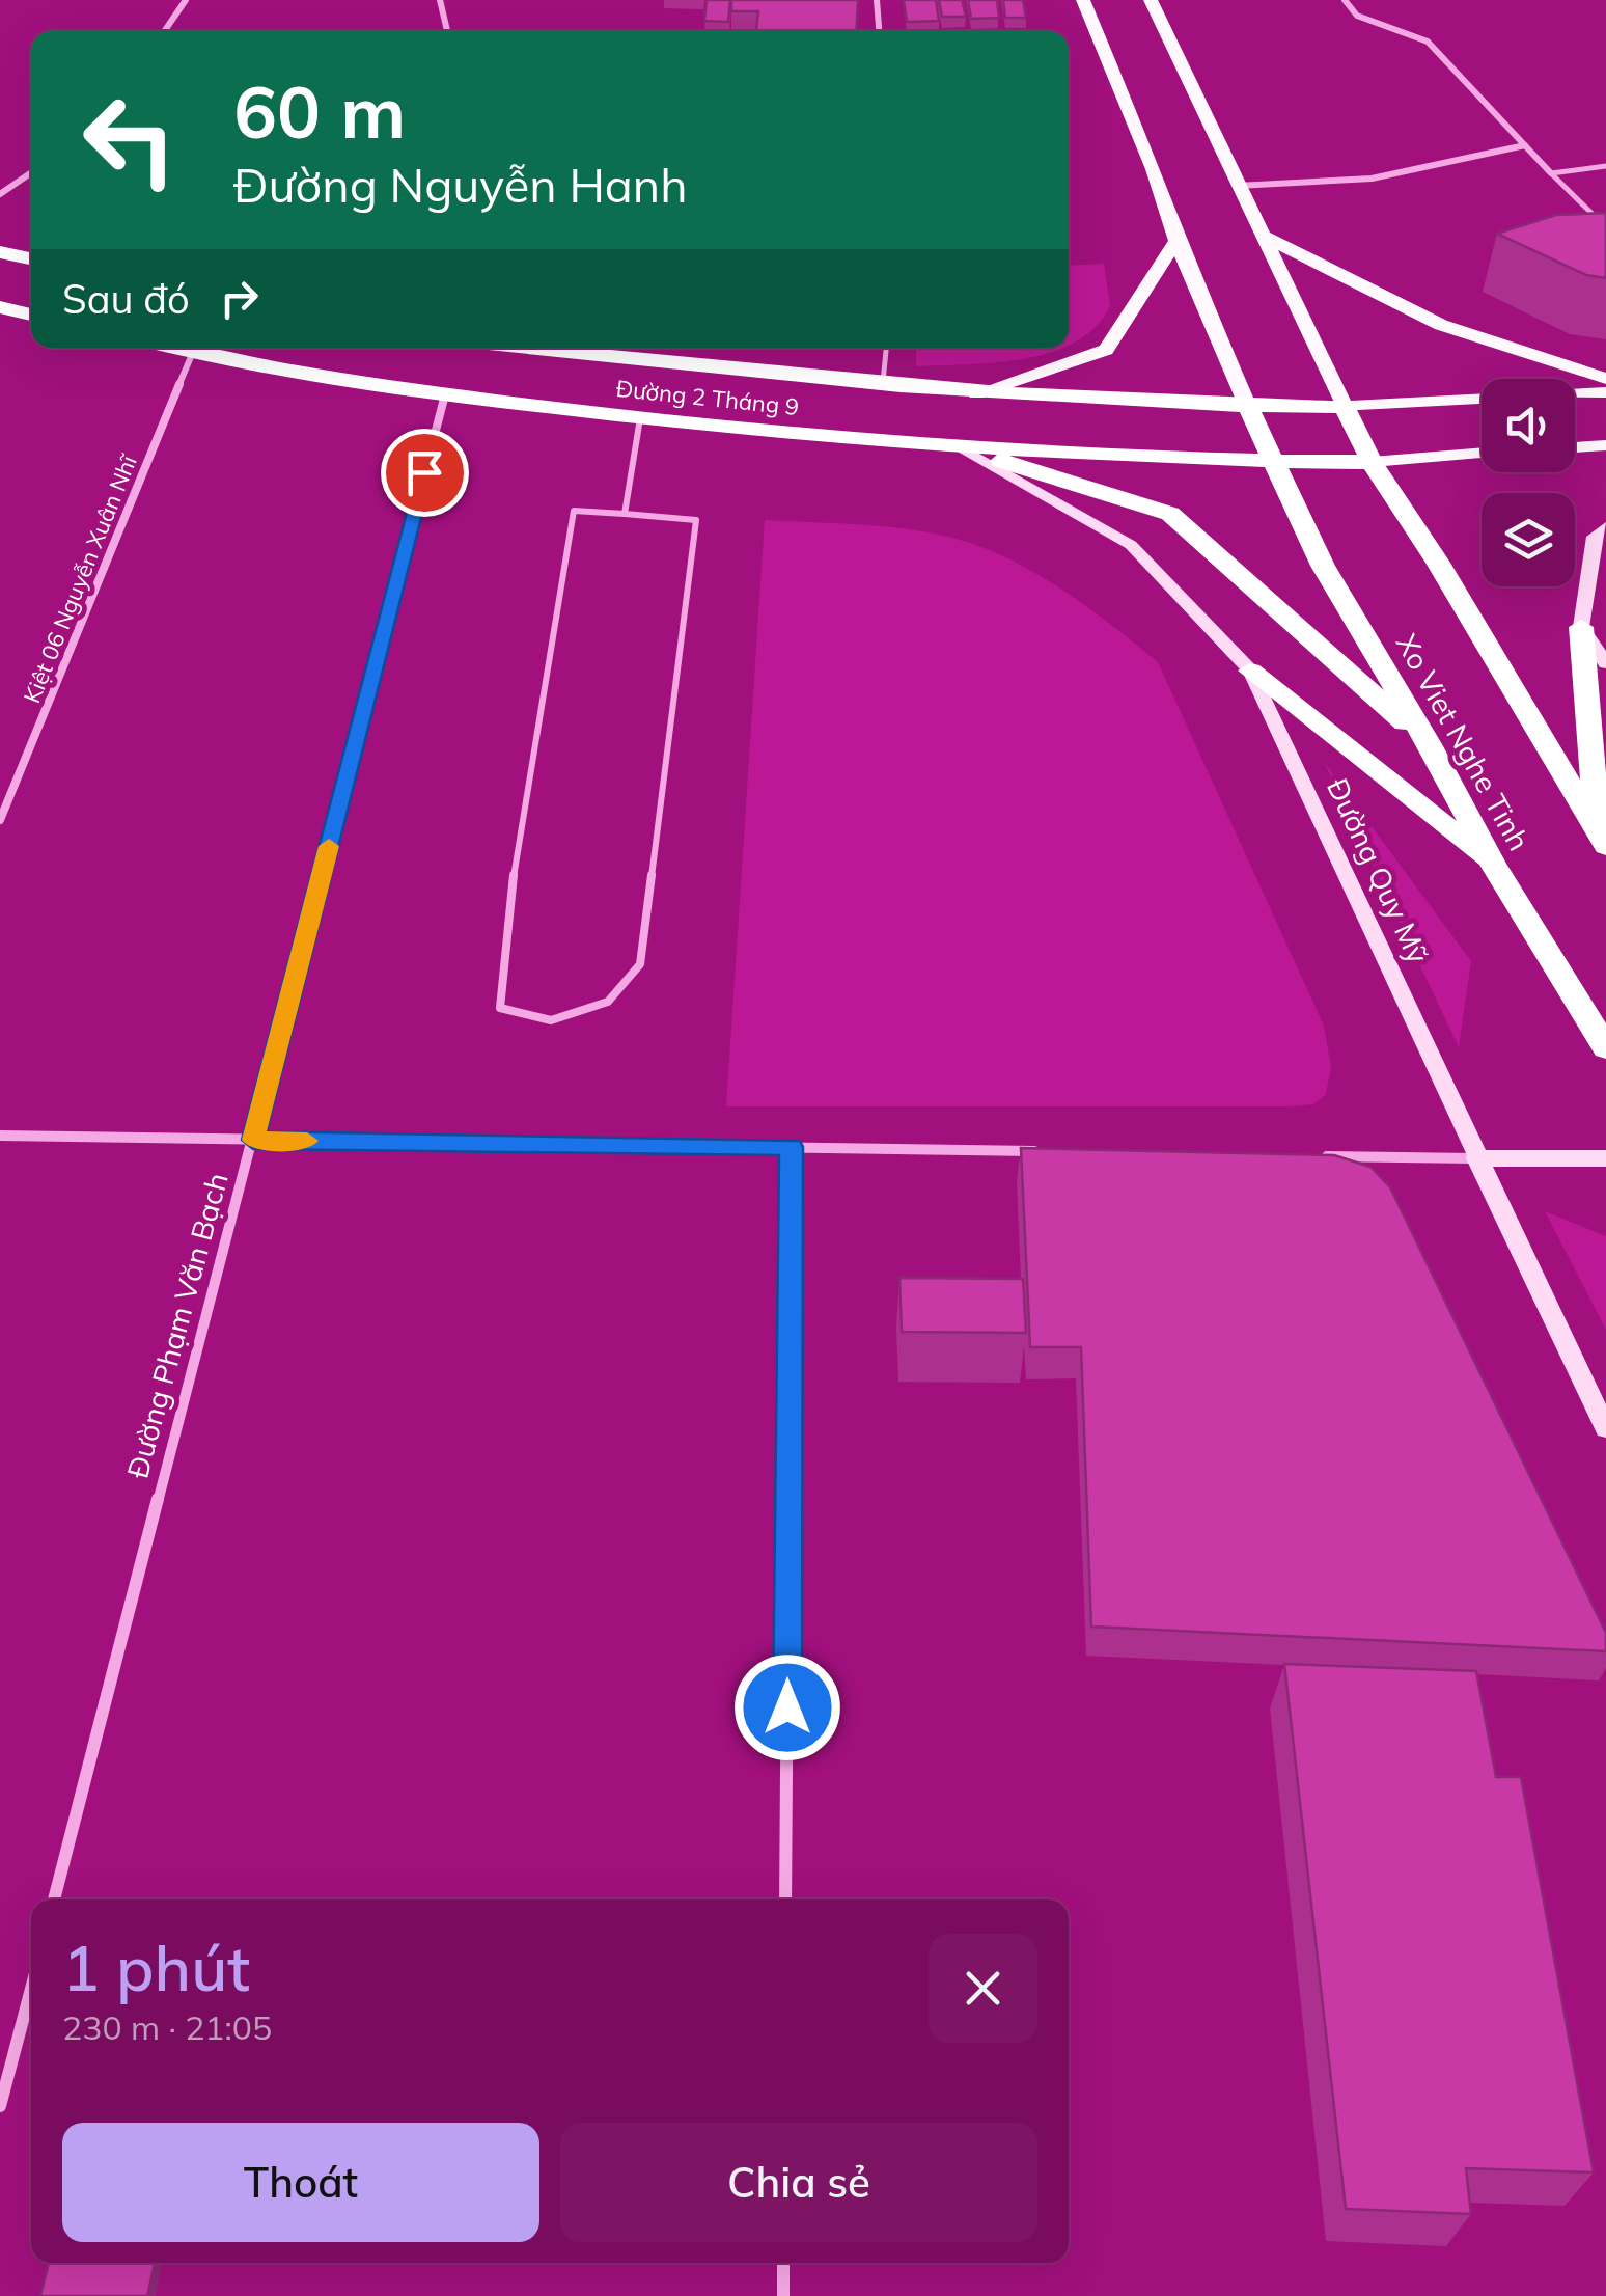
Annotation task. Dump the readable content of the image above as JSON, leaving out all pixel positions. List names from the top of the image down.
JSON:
{
  "streets": {
    "highway": ["Đường 2 Tháng 9", "Xo Viet Nghe Tinh"],
    "street": ["Kiệt 06 Nguyễn Xuân Nhĩ", "Đường Quy Mỹ", "Đường Phạm Văn Bạch"]
  },
  "crossings": [
    ["Đường 2 Tháng 9", "Kiệt 06 Nguyễn Xuân Nhĩ"],
    ["Đường 2 Tháng 9", "Xo Viet Nghe Tinh"],
    ["Đường 2 Tháng 9", "Đường Quy Mỹ"],
    ["Đường 2 Tháng 9", "Đường Phạm Văn Bạch"]
  ],
  "page": {
    "turn": ["60 m", "Đường Nguyễn Hanh"],
    "then": "Sau đó",
    "heading": ["1 phút", "230 m · 21:05"],
    "buttons": ["Thoát", "Chia sẻ"]
  }
}
